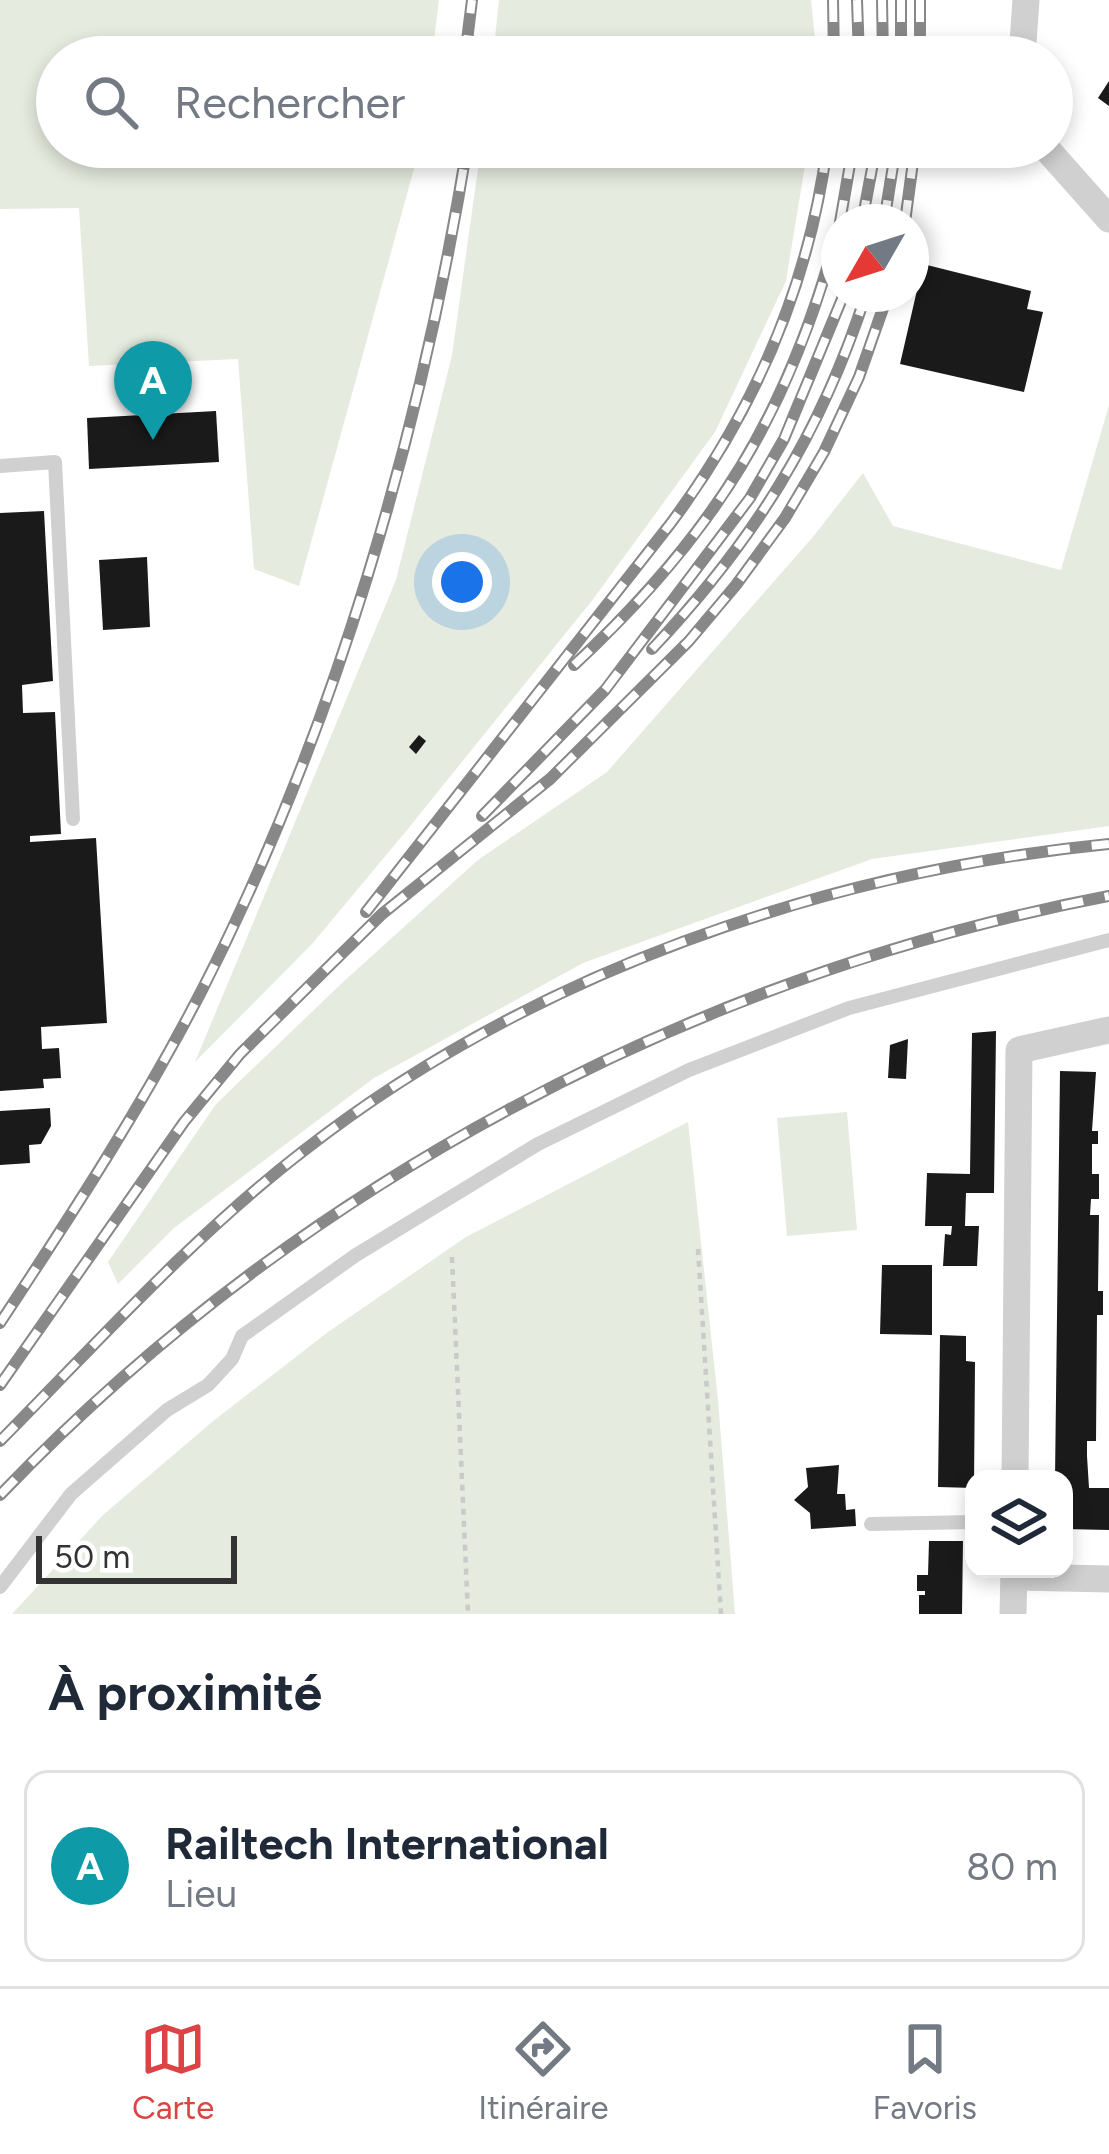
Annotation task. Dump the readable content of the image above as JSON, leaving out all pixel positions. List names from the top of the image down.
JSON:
{
  "scale_bar": "50 m",
  "north": "bottom left",
  "page": {
    "search": "Rechercher",
    "pins": "A",
    "scale": "50 m",
    "heading": "À proximité",
    "list": [
      {
        "mark": "A",
        "name": "Railtech International",
        "note": "Lieu",
        "value": "80 m"
      }
    ],
    "nav": ["Carte", "Itinéraire", "Favoris"]
  }
}
